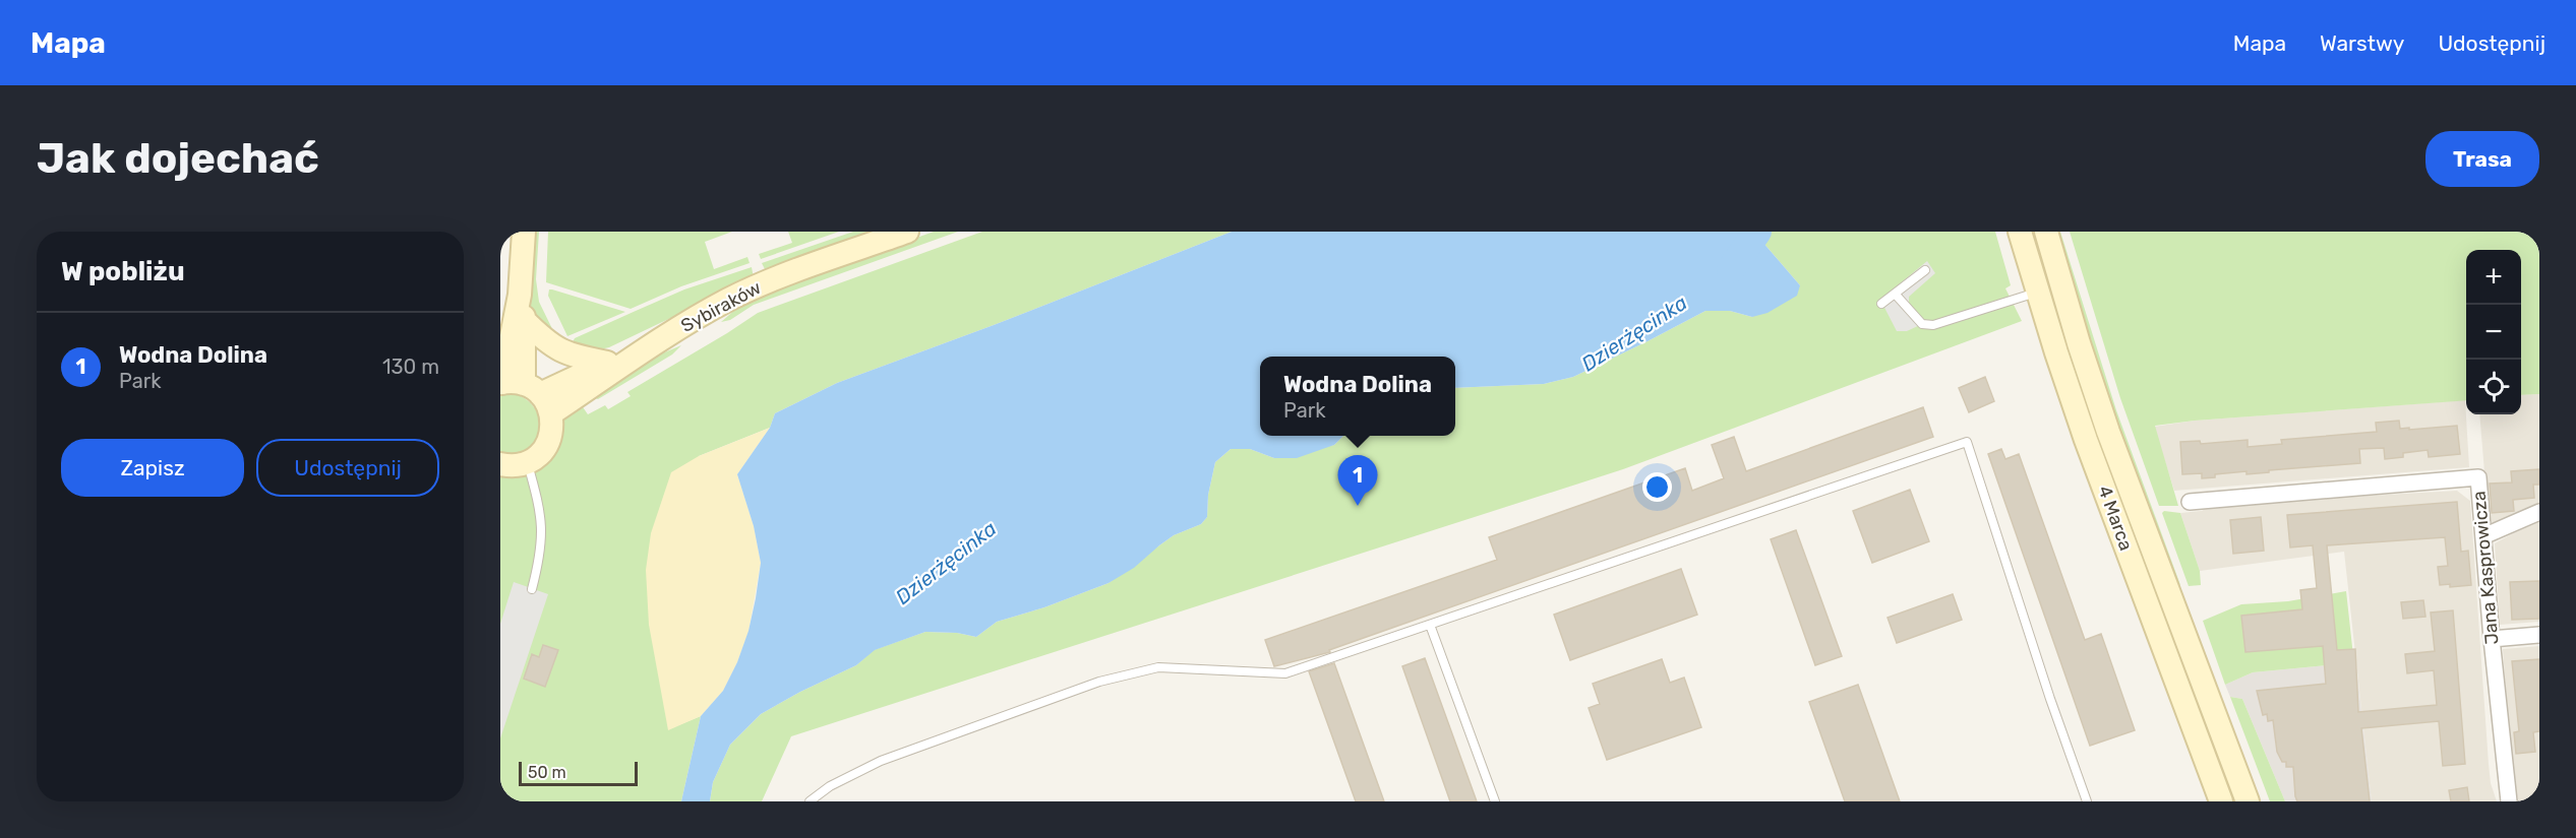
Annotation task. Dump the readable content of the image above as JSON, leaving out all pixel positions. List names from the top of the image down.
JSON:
{
  "streets": {
    "main road": ["Sybiraków", "4 Marca"],
    "street": ["Jana Kasprowicza"]
  },
  "water": ["Dzierżęcinka"],
  "scale_bar": "50 m",
  "page": {
    "header": "Mapa",
    "nav": ["Mapa", "Warstwy", "Udostępnij"],
    "buttons": [
      "Trasa",
      ["Zapisz", "Udostępnij"]
    ],
    "title": "Jak dojechać",
    "heading": "W pobliżu",
    "map_buttons": ["+", "−"],
    "list": [
      {
        "mark": "1",
        "name": "Wodna Dolina",
        "note": "Park",
        "value": "130 m"
      }
    ],
    "popup": ["Wodna Dolina", "Park"],
    "pins": "1",
    "scale": "50 m"
  }
}
